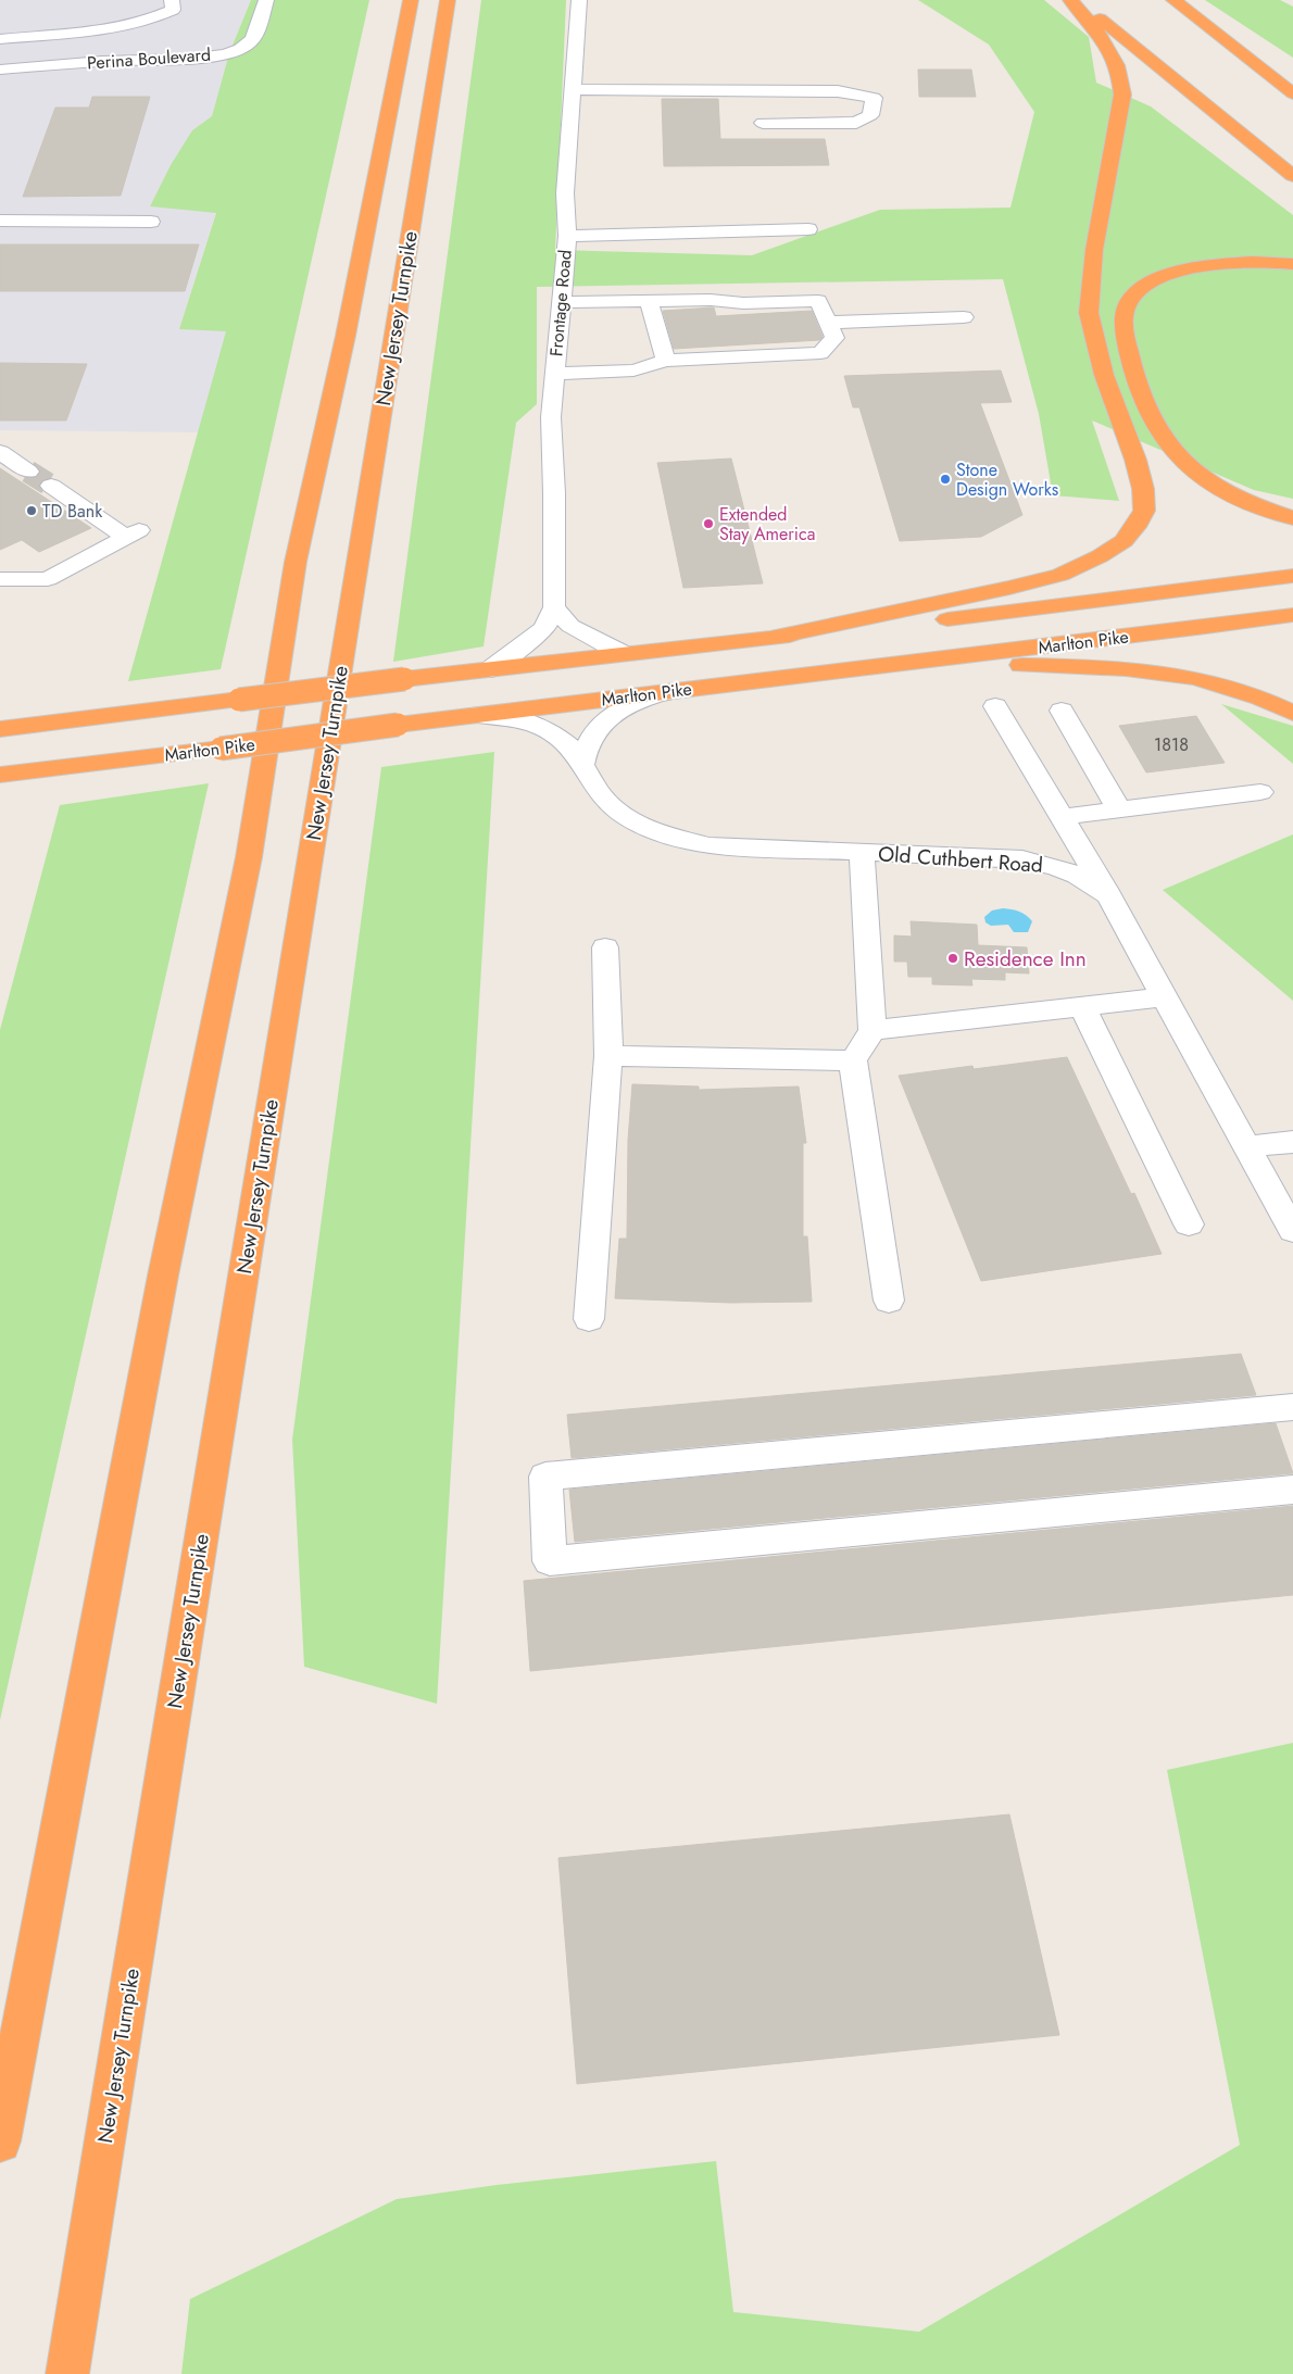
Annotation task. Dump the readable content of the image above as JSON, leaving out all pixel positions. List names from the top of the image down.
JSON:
{
  "streets": {
    "highway": ["New Jersey Turnpike", "Marlton Pike"],
    "street": ["Perina Boulevard", "Frontage Road", "Old Cuthbert Road"]
  },
  "crossings": [
    ["Frontage Road", "Marlton Pike"],
    ["Marlton Pike", "Old Cuthbert Road"]
  ],
  "places": [
    "Stone Design Works",
    "TD Bank",
    "Extended Stay America",
    "Residence Inn"
  ],
  "house_numbers": ["1818"]
}
